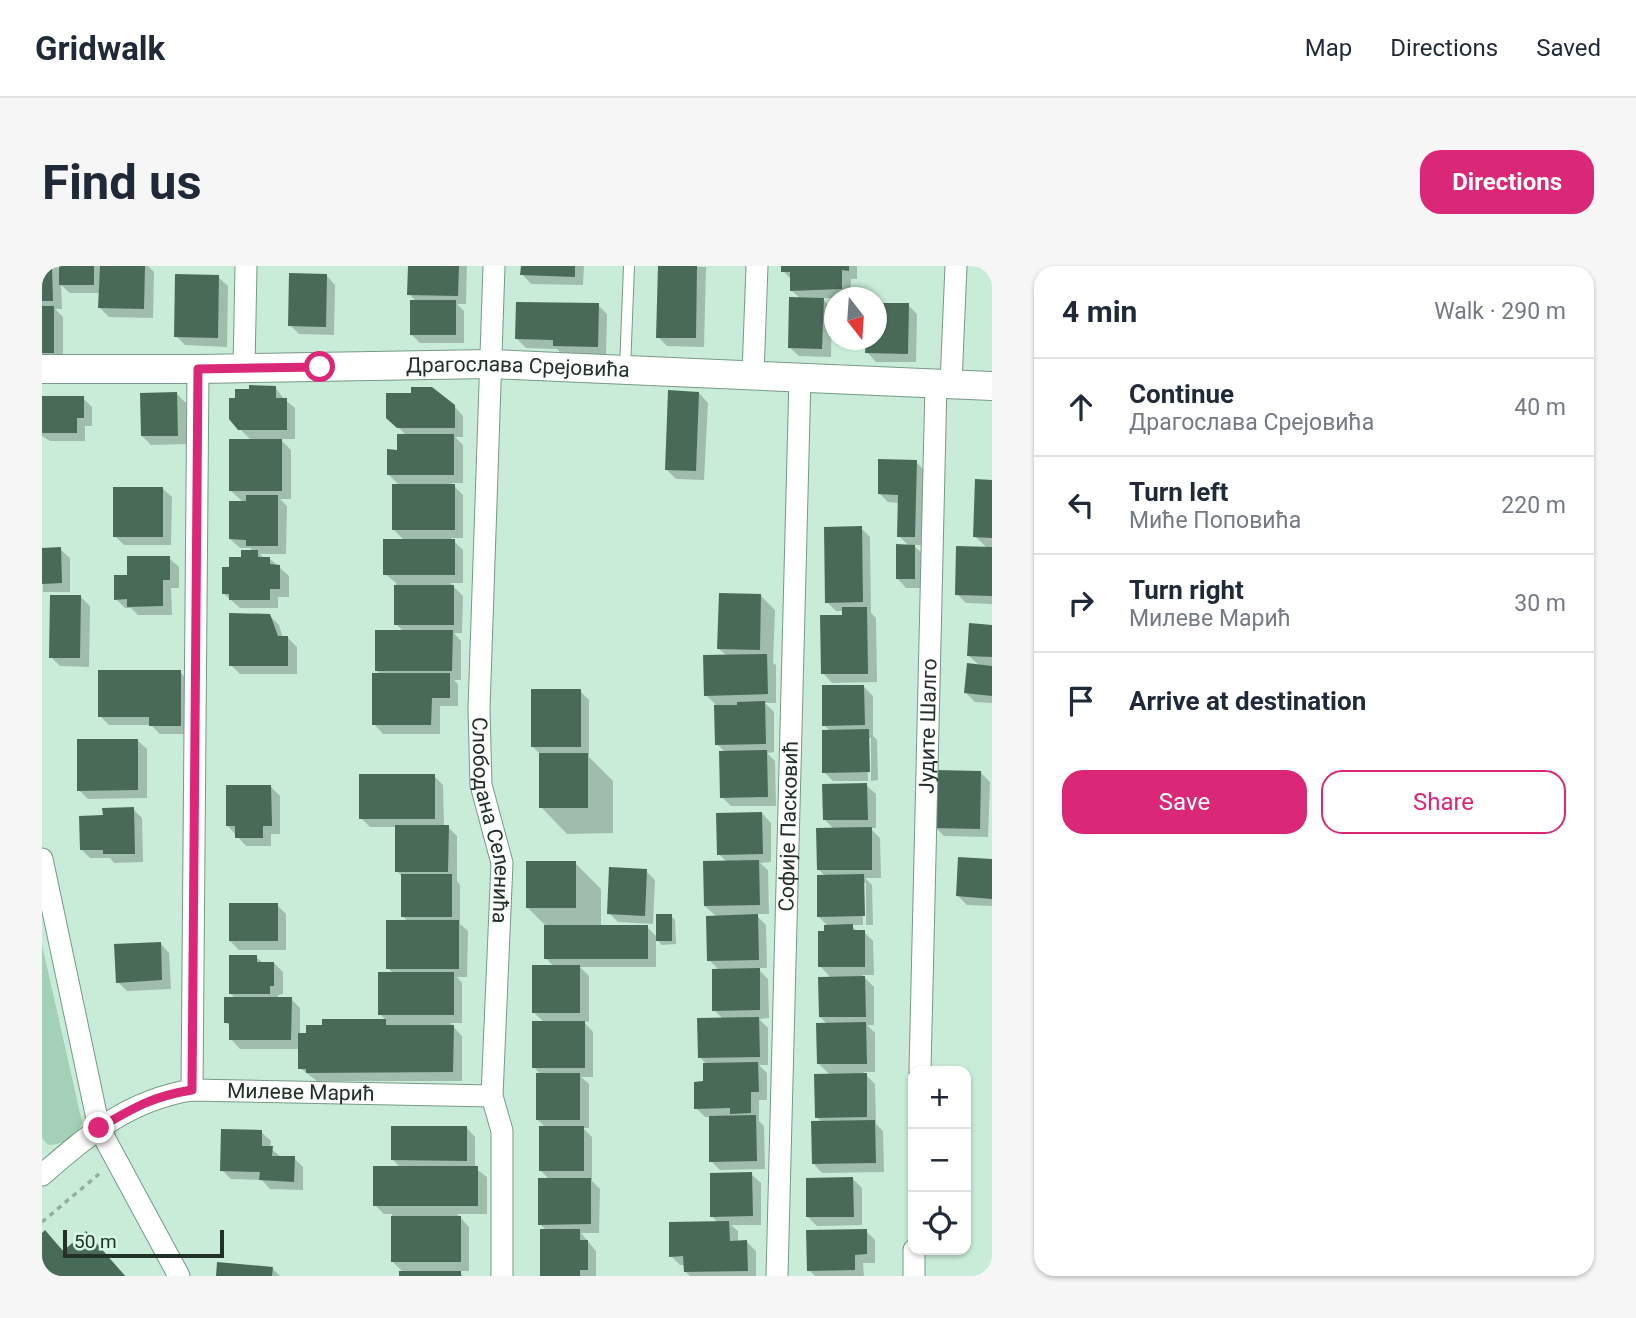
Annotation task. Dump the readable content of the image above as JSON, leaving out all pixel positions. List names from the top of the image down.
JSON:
{
  "streets": {
    "street": [
      "Драгослава Срејовића",
      "Јудите Шалго",
      "Слободана Селенића",
      "Софије Пасковић",
      "Милеве Марић"
    ]
  },
  "crossings": [
    ["Драгослава Срејовића", "Јудите Шалго"],
    ["Драгослава Срејовића", "Слободана Селенића"],
    ["Драгослава Срејовића", "Софије Пасковић"],
    ["Слободана Селенића", "Милеве Марић"]
  ],
  "scale_bar": "50 m",
  "north": "bottom",
  "page": {
    "header": "Gridwalk",
    "nav": ["Map", "Directions", "Saved"],
    "buttons": [
      "Directions",
      ["Save", "Share"]
    ],
    "title": "Find us",
    "heading": ["4 min", "Walk · 290 m"],
    "list": [
      ["Continue", "Драгослава Срејовића", "40 m"],
      ["Turn left", "Миће Поповића", "220 m"],
      ["Turn right", "Милеве Марић", "30 m"],
      "Arrive at destination"
    ],
    "map_buttons": ["+", "−"],
    "scale": "50 m"
  }
}
